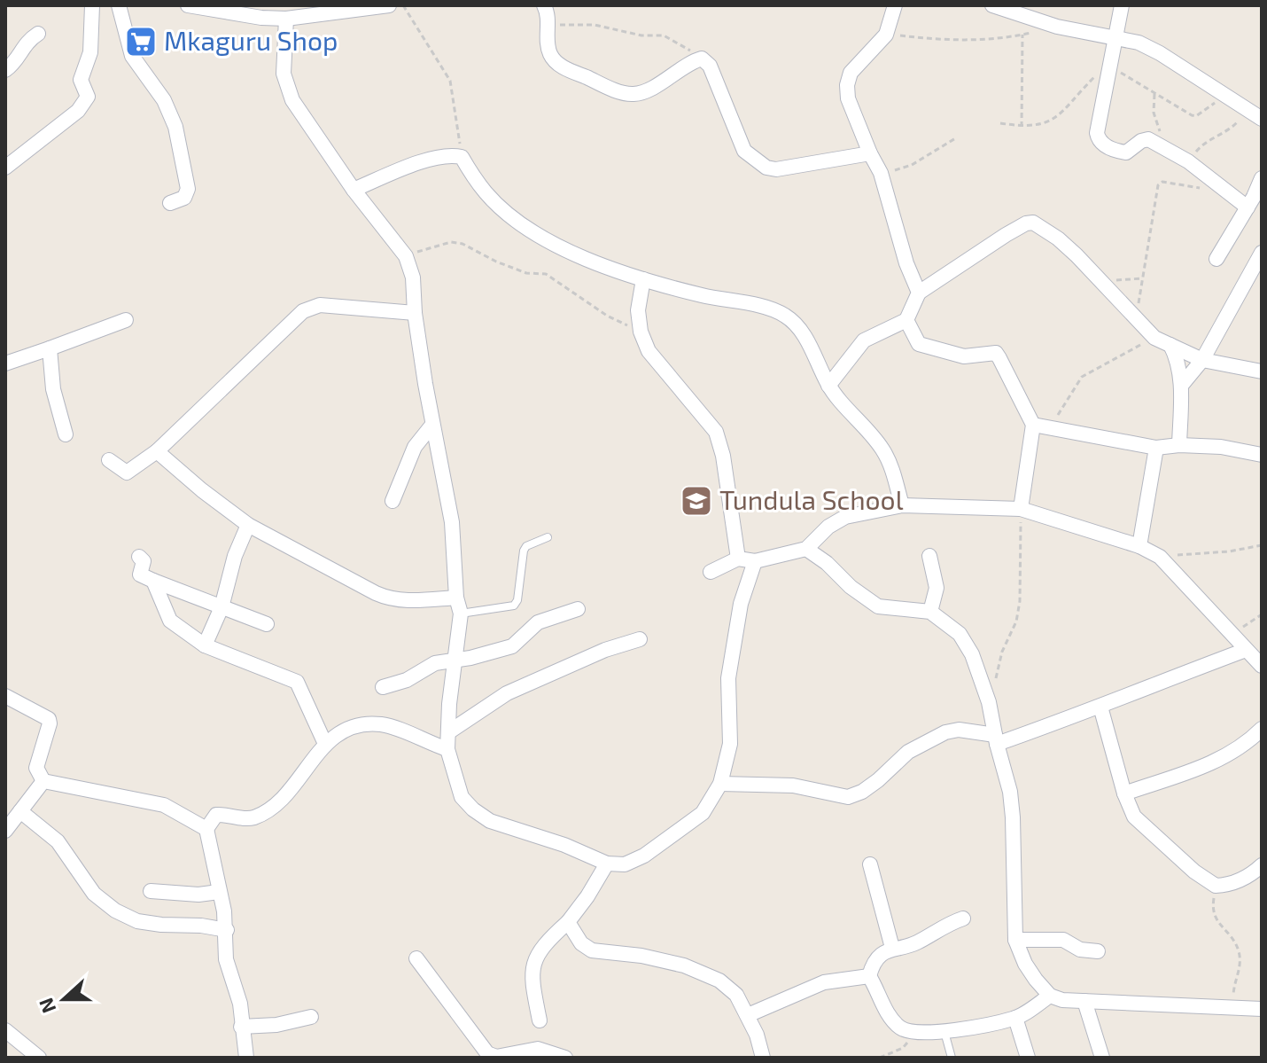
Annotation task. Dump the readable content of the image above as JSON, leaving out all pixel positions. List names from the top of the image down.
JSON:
{
  "places": {
    "supermarket": ["Mkaguru Shop"],
    "school or university": ["Tundula School"]
  },
  "north": "left"
}
